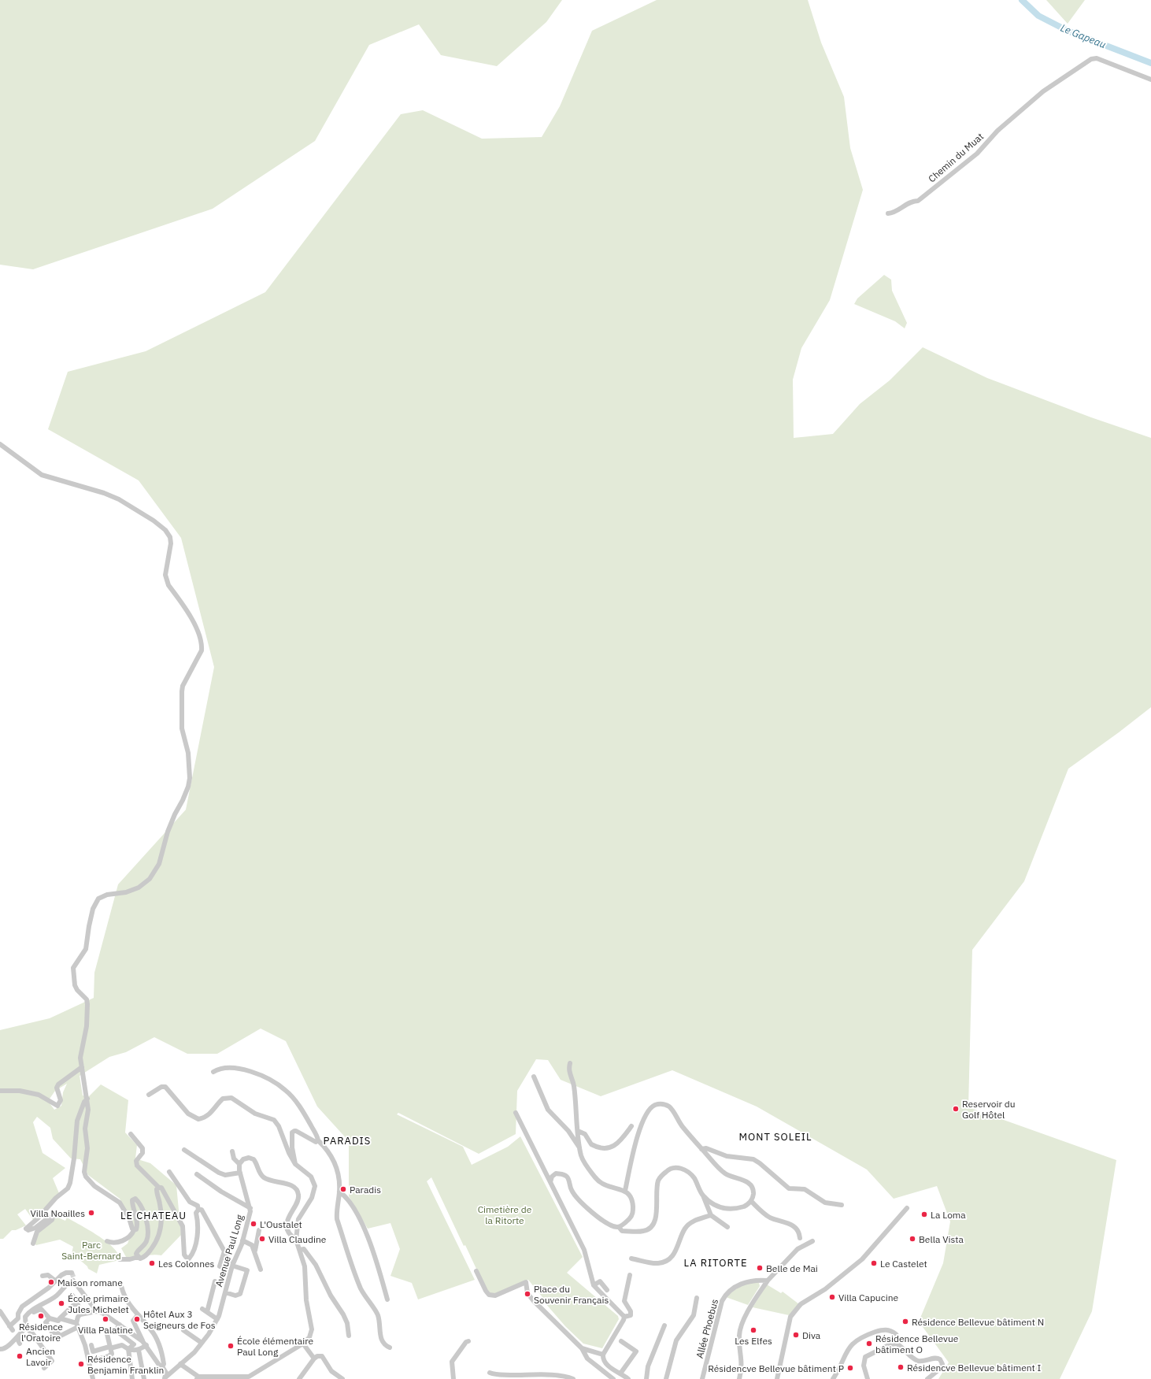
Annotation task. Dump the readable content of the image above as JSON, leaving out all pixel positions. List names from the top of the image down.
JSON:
{
  "streets": {
    "street": ["Chemin du Muat", "Avenue Paul Long", "Allée Phoebus"]
  },
  "districts": [
    "MONT SOLEIL",
    "PARADIS",
    "LE CHATEAU",
    "LA RITORTE"
  ],
  "water": ["Le Gapeau"],
  "parks": ["Cimetière de la Ritorte", "Parc Saint-Bernard"],
  "places": [
    "Reservoir du Golf Hôtel",
    "Paradis",
    "Villa Noailles",
    "La Loma",
    "L'Oustalet",
    "Villa Claudine",
    "Bella Vista",
    "Les Colonnes",
    "Le Castelet",
    "Belle de Mai",
    "Maison romane",
    "Place du Souvenir Français",
    "Villa Capucine",
    "École primaire Jules Michelet",
    "Résidence l'Oratoire",
    "Villa Palatine",
    "Hôtel Aux 3 Seigneurs de Fos",
    "Résidence Bellevue bâtiment N",
    "Les Elfes",
    "Diva",
    "Résidence Bellevue bâtiment O",
    "École élémentaire Paul Long",
    "Ancien Lavoir",
    "Résidence Benjamin Franklin",
    "Résidencve Bellevue bâtiment I",
    "Résidencve Bellevue bâtiment P"
  ]
}
